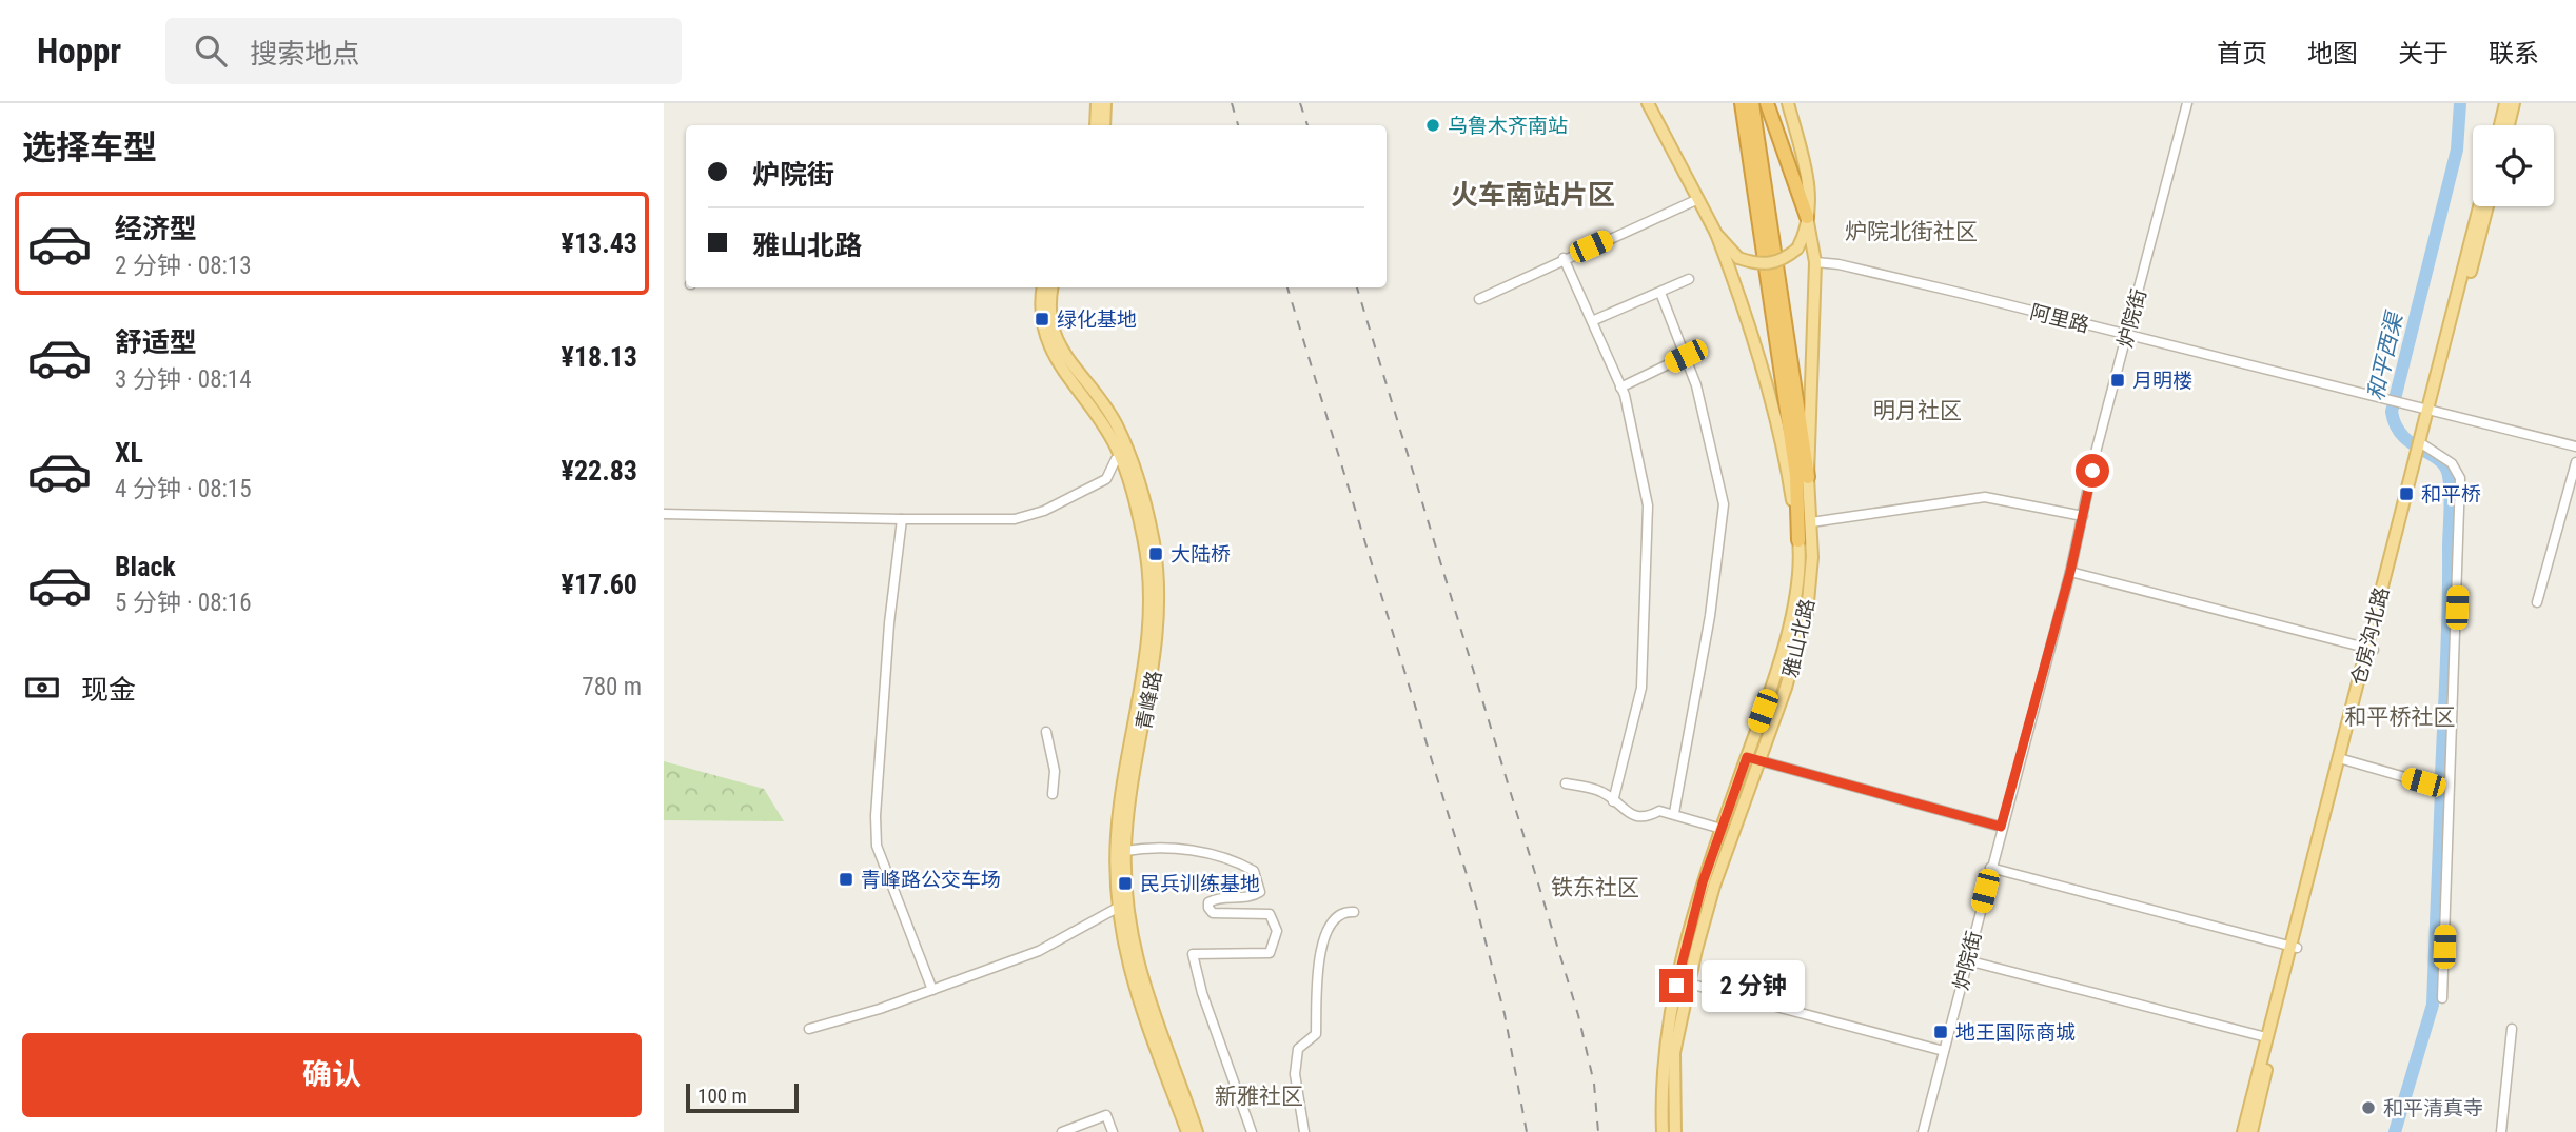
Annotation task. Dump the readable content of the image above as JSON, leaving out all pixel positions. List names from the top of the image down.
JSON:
{
  "streets": {
    "highway": ["雅山北路"],
    "main road": ["仓房沟北路", "青峰路"],
    "street": ["阿里路", "炉院街"]
  },
  "crossings": [
    ["阿里路", "炉院街"],
    ["阿里路", "仓房沟北路"],
    ["阿里路", "雅山北路"]
  ],
  "districts": [
    "火车南站片区",
    "炉院北街社区",
    "明月社区",
    "和平桥社区",
    "铁东社区",
    "新雅社区"
  ],
  "water": ["和平西渠"],
  "places": {
    "other": ["乌鲁木齐南站", "和平清真寺"],
    "transit": [
      "绿化基地",
      "月明楼",
      "和平桥",
      "大陆桥",
      "青峰路公交车场",
      "民兵训练基地",
      "地王国际商城"
    ]
  },
  "scale_bar": "100 m",
  "page": {
    "header": "Hoppr",
    "search": "搜索地点",
    "nav": [
      "首页",
      "地图",
      "关于",
      "联系"
    ],
    "heading": "选择车型",
    "banner": ["炉院街", "雅山北路"],
    "list": [
      {
        "name": "经济型",
        "note": "2 分钟 · 08:13",
        "value": "¥13.43"
      },
      {
        "name": "舒适型",
        "note": "3 分钟 · 08:14",
        "value": "¥18.13"
      },
      {
        "name": "XL",
        "note": "4 分钟 · 08:15",
        "value": "¥22.83"
      },
      {
        "name": "Black",
        "note": "5 分钟 · 08:16",
        "value": "¥17.60"
      }
    ],
    "pay": ["现金", "780 m"],
    "bubble": "2 分钟",
    "buttons": "确认",
    "scale": "100 m"
  }
}
